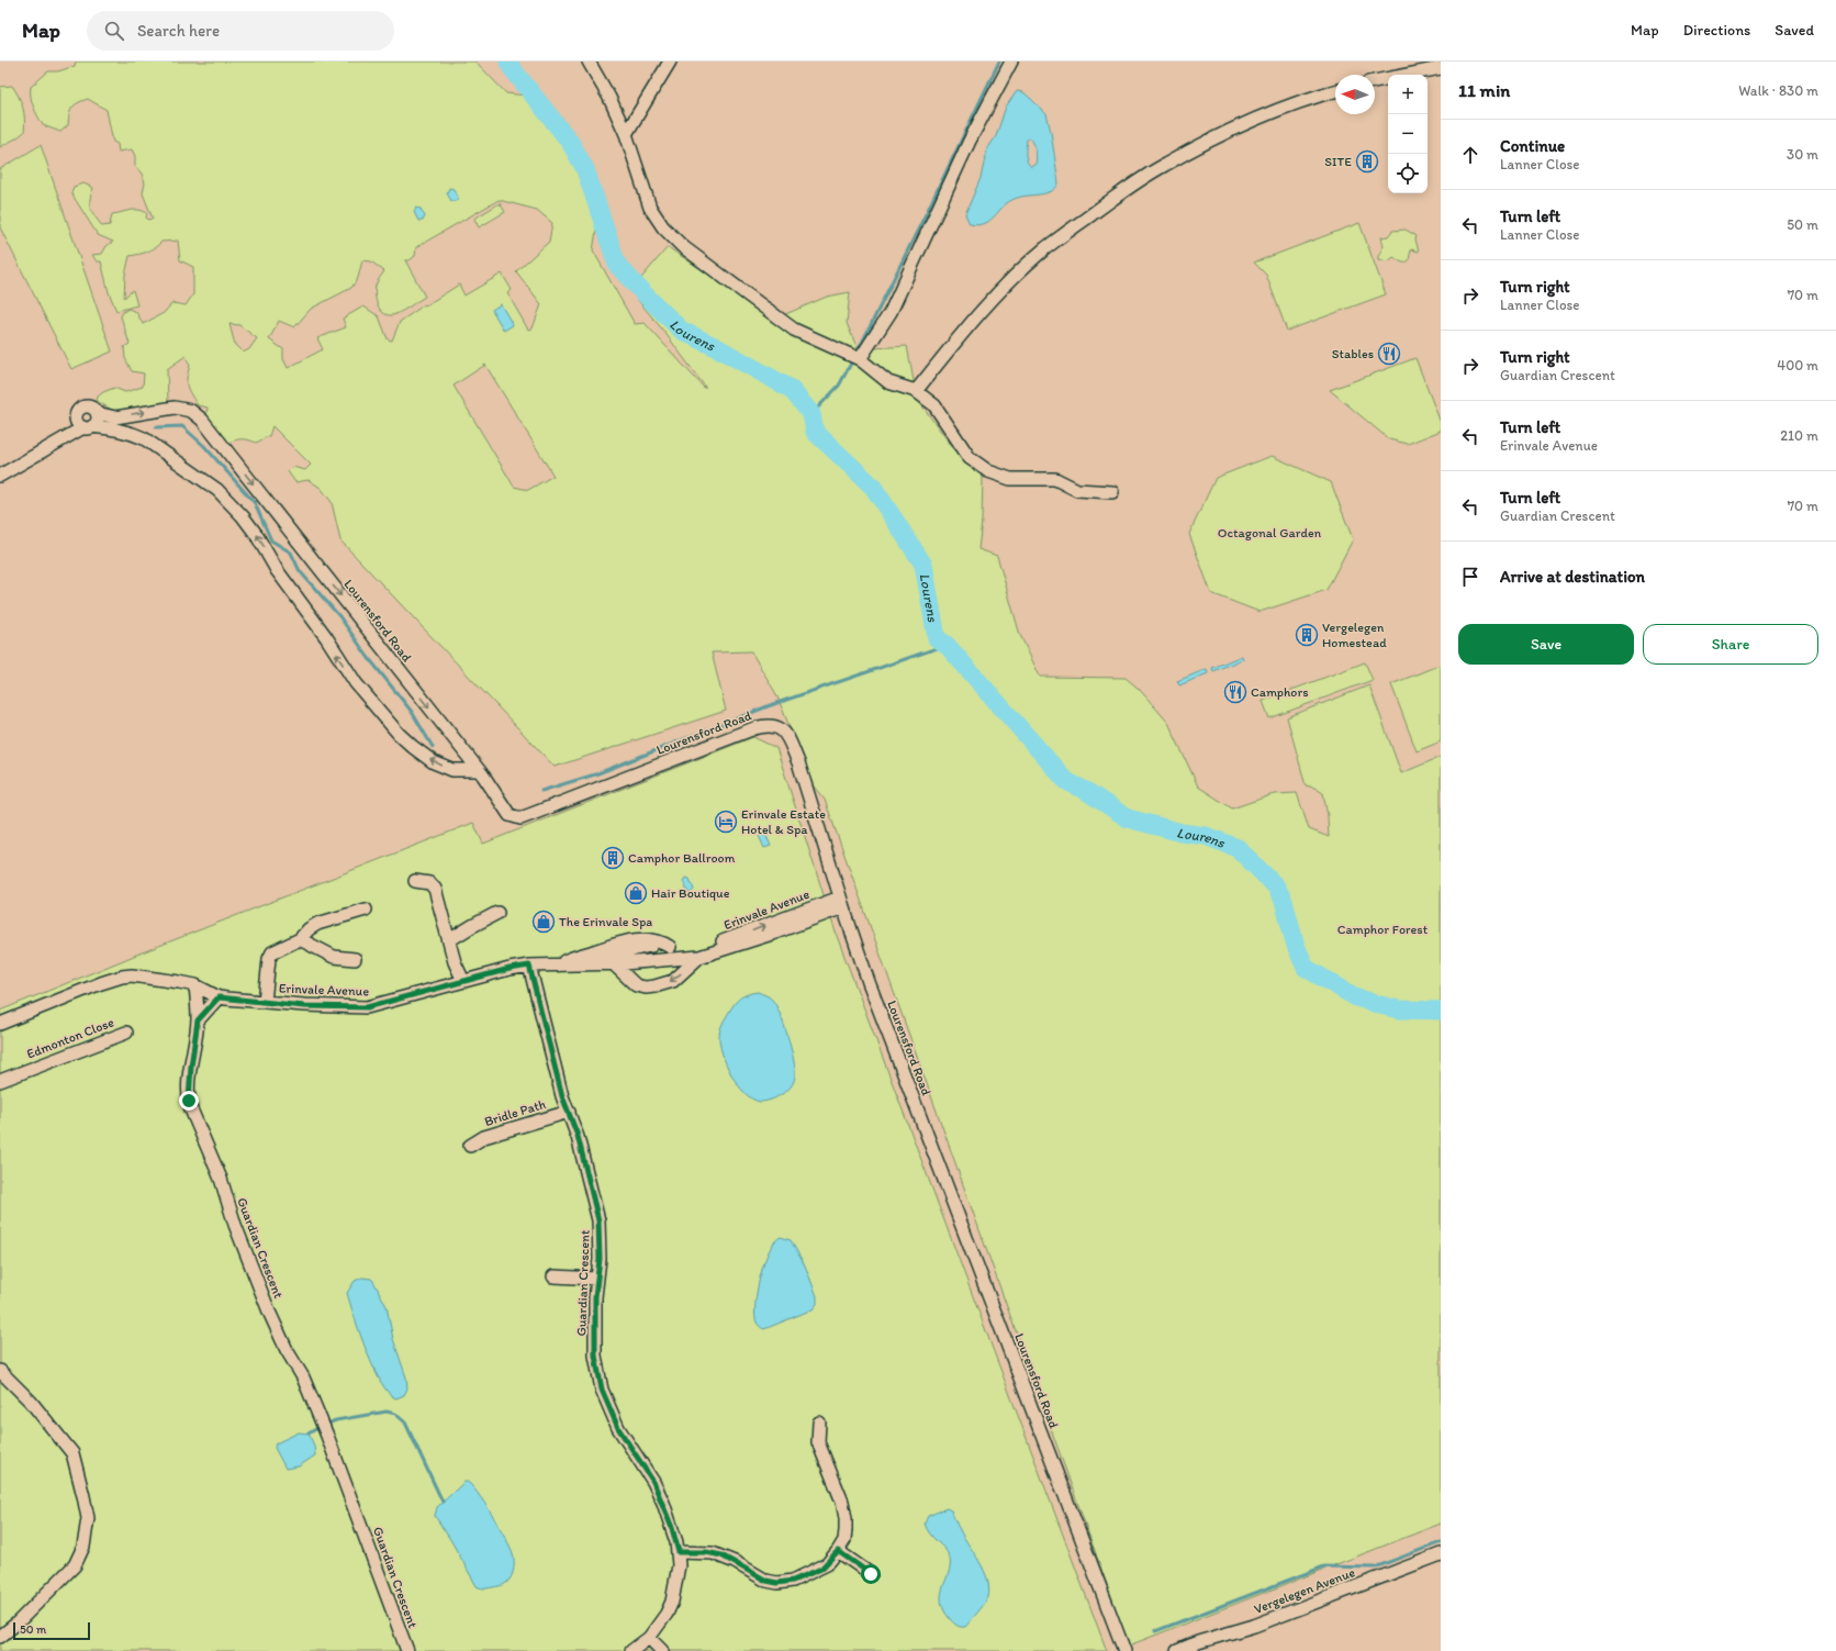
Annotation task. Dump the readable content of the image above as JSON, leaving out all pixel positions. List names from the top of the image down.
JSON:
{
  "streets": {
    "street": [
      "Lourensford Road",
      "Erinvale Avenue",
      "Edmonton Close",
      "Bridle Path",
      "Guardian Crescent",
      "Vergelegen Avenue"
    ]
  },
  "crossings": [
    ["Lourensford Road", "Erinvale Avenue"],
    ["Erinvale Avenue", "Guardian Crescent"],
    ["Bridle Path", "Guardian Crescent"]
  ],
  "water": ["Lourens"],
  "parks": ["Octagonal Garden", "Camphor Forest"],
  "places": {
    "building": ["SITE", "Vergelegen Homestead", "Camphor Ballroom"],
    "restaurant": ["Stables", "Camphors"],
    "hotel": ["Erinvale Estate Hotel & Spa"],
    "shop": ["Hair Boutique", "The Erinvale Spa"]
  },
  "scale_bar": "50 m",
  "north": "left",
  "page": {
    "header": "Map",
    "search": "Search here",
    "nav": ["Map", "Directions", "Saved"],
    "heading": ["11 min", "Walk · 830 m"],
    "map_buttons": ["+", "−"],
    "list": [
      ["Continue", "Lanner Close", "30 m"],
      ["Turn left", "Lanner Close", "50 m"],
      ["Turn right", "Lanner Close", "70 m"],
      ["Turn right", "Guardian Crescent", "400 m"],
      ["Turn left", "Erinvale Avenue", "210 m"],
      ["Turn left", "Guardian Crescent", "70 m"],
      "Arrive at destination"
    ],
    "buttons": ["Save", "Share"],
    "scale": "50 m"
  }
}
